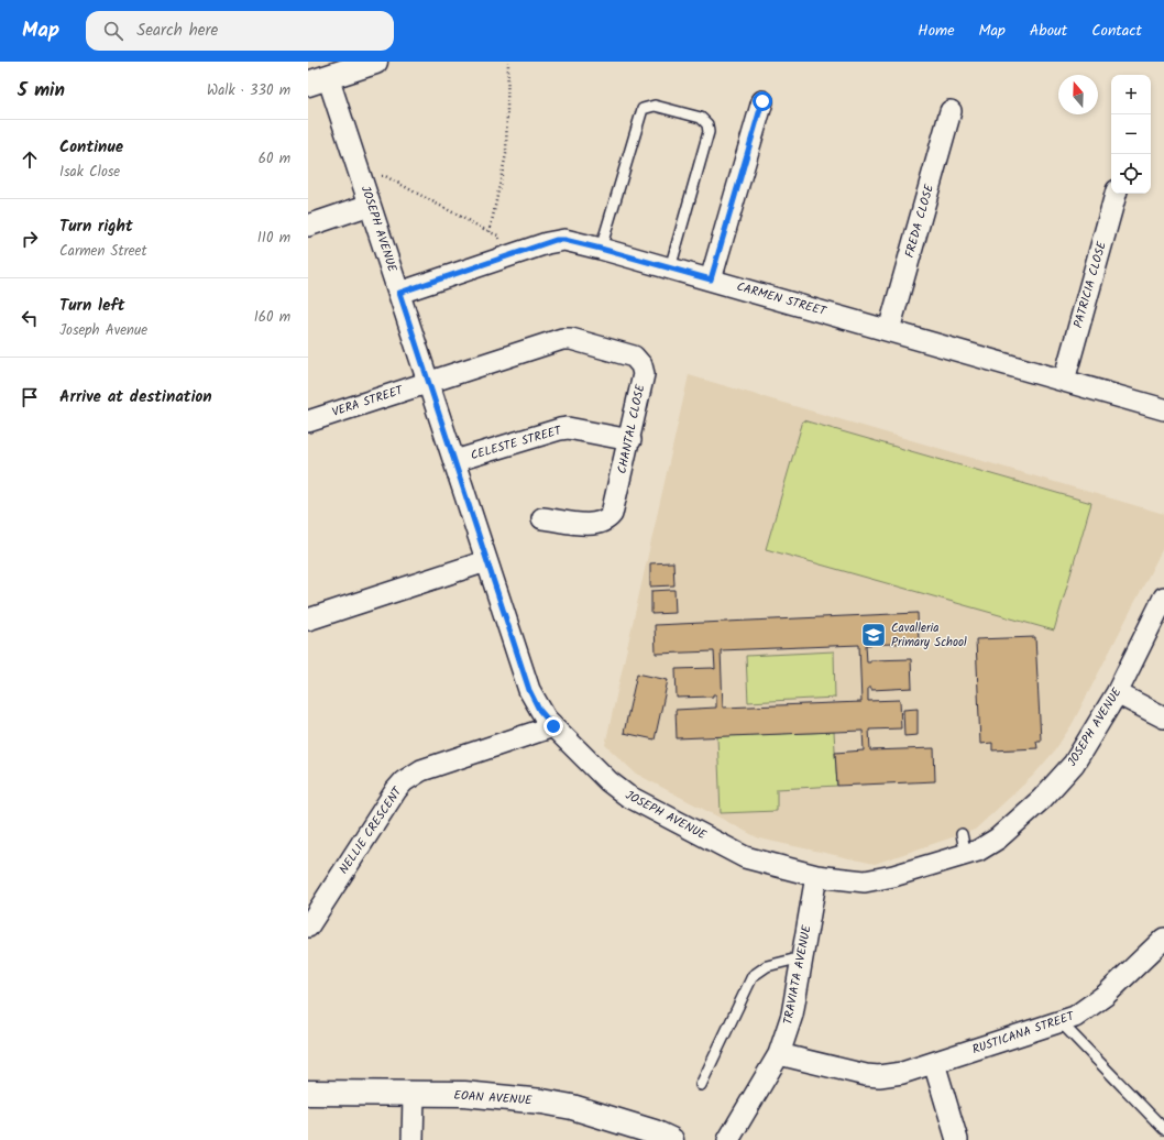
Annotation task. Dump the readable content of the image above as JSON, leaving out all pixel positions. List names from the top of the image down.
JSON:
{
  "streets": {
    "street": [
      "FREDA CLOSE",
      "JOSEPH AVENUE",
      "PATRICIA CLOSE",
      "CARMEN STREET",
      "VERA STREET",
      "CHANTAL CLOSE",
      "CELESTE STREET",
      "NELLIE CRESCENT",
      "TRAVIATA AVENUE",
      "RUSTICANA STREET",
      "EOAN AVENUE"
    ]
  },
  "crossings": [
    ["FREDA CLOSE", "CARMEN STREET"],
    ["JOSEPH AVENUE", "CARMEN STREET"],
    ["JOSEPH AVENUE", "VERA STREET"],
    ["JOSEPH AVENUE", "CHANTAL CLOSE"],
    ["JOSEPH AVENUE", "CELESTE STREET"],
    ["JOSEPH AVENUE", "NELLIE CRESCENT"],
    ["JOSEPH AVENUE", "TRAVIATA AVENUE"],
    ["PATRICIA CLOSE", "CARMEN STREET"],
    ["VERA STREET", "CHANTAL CLOSE"],
    ["CHANTAL CLOSE", "CELESTE STREET"],
    ["TRAVIATA AVENUE", "RUSTICANA STREET"]
  ],
  "places": {
    "school or university": ["Cavalleria Primary School"]
  },
  "north": "top",
  "page": {
    "header": "Map",
    "search": "Search here",
    "nav": [
      "Home",
      "Map",
      "About",
      "Contact"
    ],
    "heading": ["5 min", "Walk · 330 m"],
    "map_buttons": ["+", "−"],
    "list": [
      ["Continue", "Isak Close", "60 m"],
      ["Turn right", "Carmen Street", "110 m"],
      ["Turn left", "Joseph Avenue", "160 m"],
      "Arrive at destination"
    ]
  }
}
